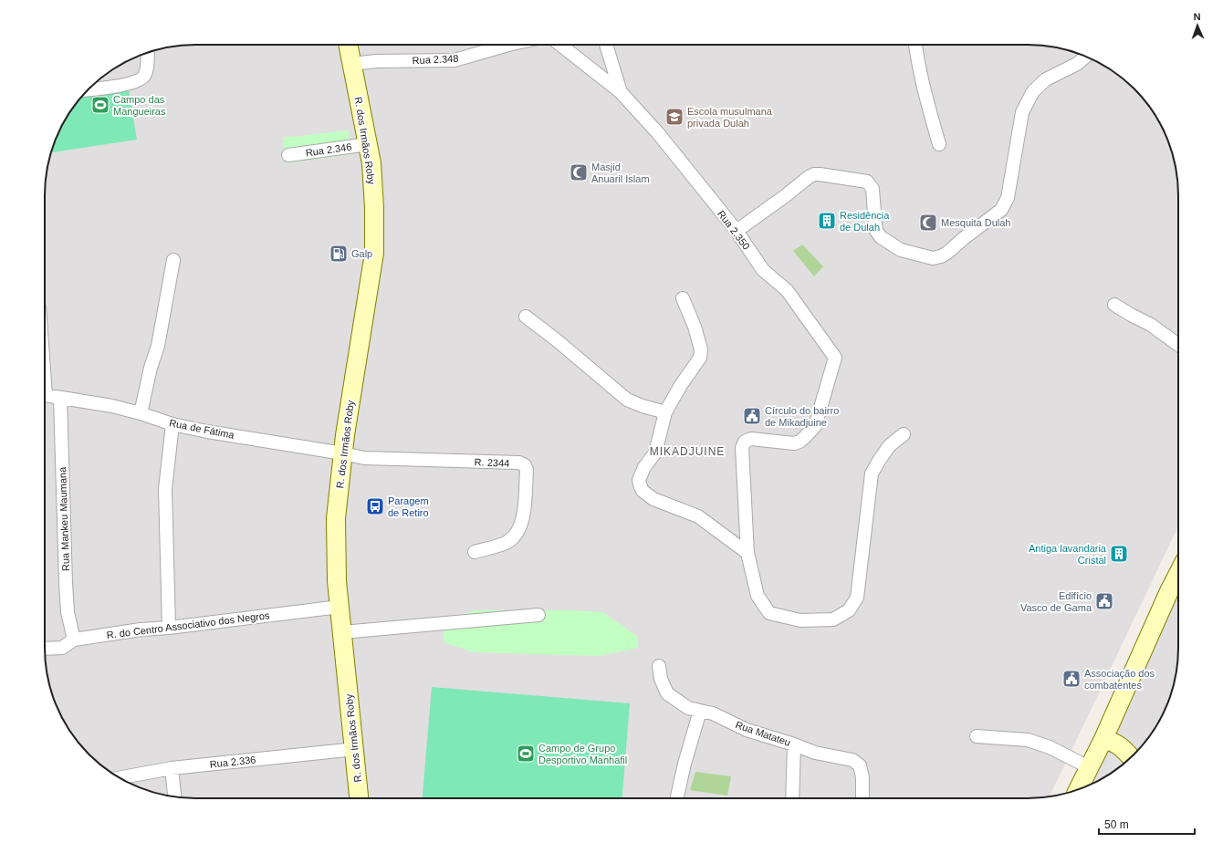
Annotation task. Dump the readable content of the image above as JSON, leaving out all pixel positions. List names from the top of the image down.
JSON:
{
  "streets": {
    "street": [
      "Rua 2.348",
      "R. dos Irmãos Roby",
      "Rua 2.346",
      "Rua 2.350",
      "Rua de Fátima",
      "R. 2344",
      "Rua Mankeu Maumana",
      "R. do Centro Associativo dos Negros",
      "Rua Matateu",
      "Rua 2.336"
    ]
  },
  "crossings": [
    ["Rua 2.348", "R. dos Irmãos Roby"],
    ["R. dos Irmãos Roby", "Rua 2.346"],
    ["R. dos Irmãos Roby", "Rua de Fátima"],
    ["R. dos Irmãos Roby", "R. 2344"],
    ["R. dos Irmãos Roby", "R. do Centro Associativo dos Negros"],
    ["R. dos Irmãos Roby", "Rua 2.336"],
    ["Rua de Fátima", "R. 2344"],
    ["Rua de Fátima", "Rua Mankeu Maumana"],
    ["Rua Mankeu Maumana", "R. do Centro Associativo dos Negros"]
  ],
  "districts": ["MIKADJUINE"],
  "places": {
    "sports": ["Campo das Mangueiras", "Campo de Grupo Desportivo Manhafil"],
    "school or university": ["Escola musulmana privada Dulah"],
    "mosque": ["Masjid Anuaril Islam", "Mesquita Dulah"],
    "building": ["Residência de Dulah", "Antiga lavandaria Cristal"],
    "fuel station": ["Galp"],
    "public building": ["Círculo do bairro de Mikadjuine", "Edifício Vasco de Gama", "Associação dos combatentes"],
    "bus stop": ["Paragem de Retiro"]
  },
  "scale_bar": "50 m",
  "north": "top"
}
